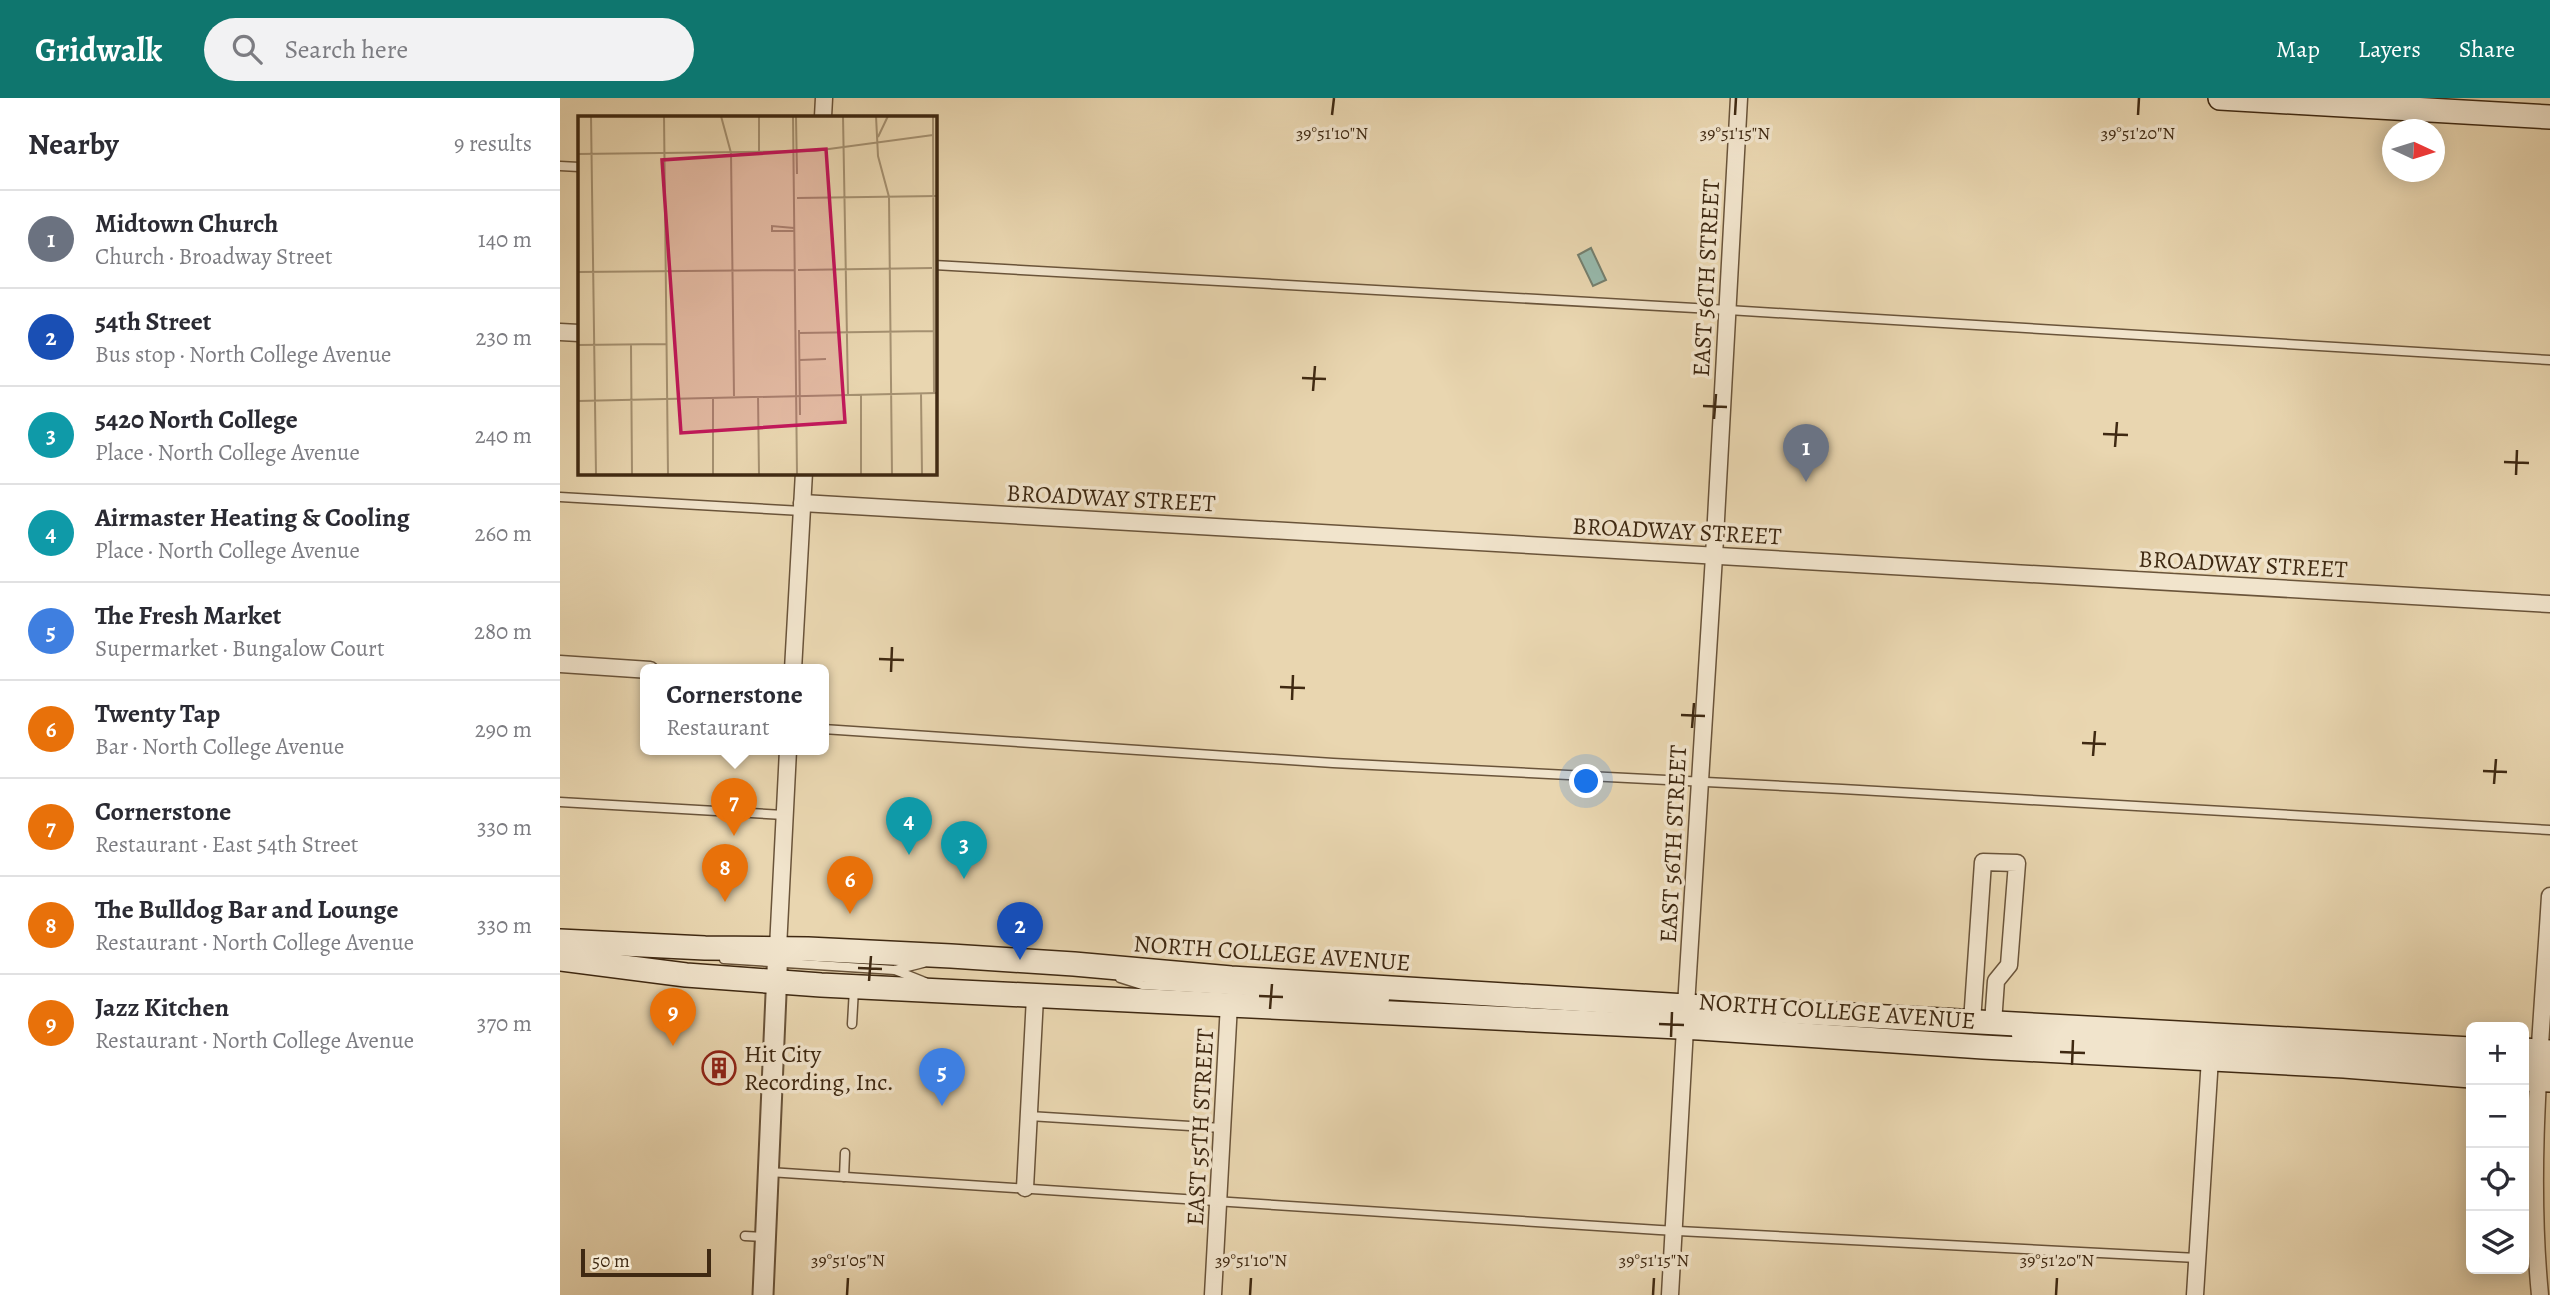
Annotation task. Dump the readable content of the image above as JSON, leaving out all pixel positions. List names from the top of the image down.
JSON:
{
  "streets": {
    "main road": ["NORTH COLLEGE AVENUE"],
    "street": ["EAST 56TH STREET", "BROADWAY STREET", "EAST 55TH STREET"]
  },
  "crossings": [
    ["EAST 56TH STREET", "BROADWAY STREET"],
    ["EAST 56TH STREET", "NORTH COLLEGE AVENUE"],
    ["NORTH COLLEGE AVENUE", "EAST 55TH STREET"]
  ],
  "places": {
    "building": ["Hit City Recording, Inc."]
  },
  "scale_bar": "50 m",
  "north": "right",
  "page": {
    "header": "Gridwalk",
    "search": "Search here",
    "nav": ["Map", "Layers", "Share"],
    "heading": ["Nearby", "9 results"],
    "list": [
      {
        "mark": "1",
        "name": "Midtown Church",
        "note": "Church · Broadway Street",
        "value": "140 m"
      },
      {
        "mark": "2",
        "name": "54th Street",
        "note": "Bus stop · North College Avenue",
        "value": "230 m"
      },
      {
        "mark": "3",
        "name": "5420 North College",
        "note": "Place · North College Avenue",
        "value": "240 m"
      },
      {
        "mark": "4",
        "name": "Airmaster Heating & Cooling",
        "note": "Place · North College Avenue",
        "value": "260 m"
      },
      {
        "mark": "5",
        "name": "The Fresh Market",
        "note": "Supermarket · Bungalow Court",
        "value": "280 m"
      },
      {
        "mark": "6",
        "name": "Twenty Tap",
        "note": "Bar · North College Avenue",
        "value": "290 m"
      },
      {
        "mark": "7",
        "name": "Cornerstone",
        "note": "Restaurant · East 54th Street",
        "value": "330 m"
      },
      {
        "mark": "8",
        "name": "The Bulldog Bar and Lounge",
        "note": "Restaurant · North College Avenue",
        "value": "330 m"
      },
      {
        "mark": "9",
        "name": "Jazz Kitchen",
        "note": "Restaurant · North College Avenue",
        "value": "370 m"
      }
    ],
    "pins": [
      "1",
      "7",
      "4",
      "3",
      "8",
      "6",
      "2",
      "9",
      "5"
    ],
    "popup": ["Cornerstone", "Restaurant"],
    "map_buttons": ["+", "−"],
    "scale": "50 m"
  },
  "coordinates": [
    "39°51'10\"N",
    "39°51'15\"N",
    "39°51'20\"N",
    "39°51'05\"N"
  ]
}
